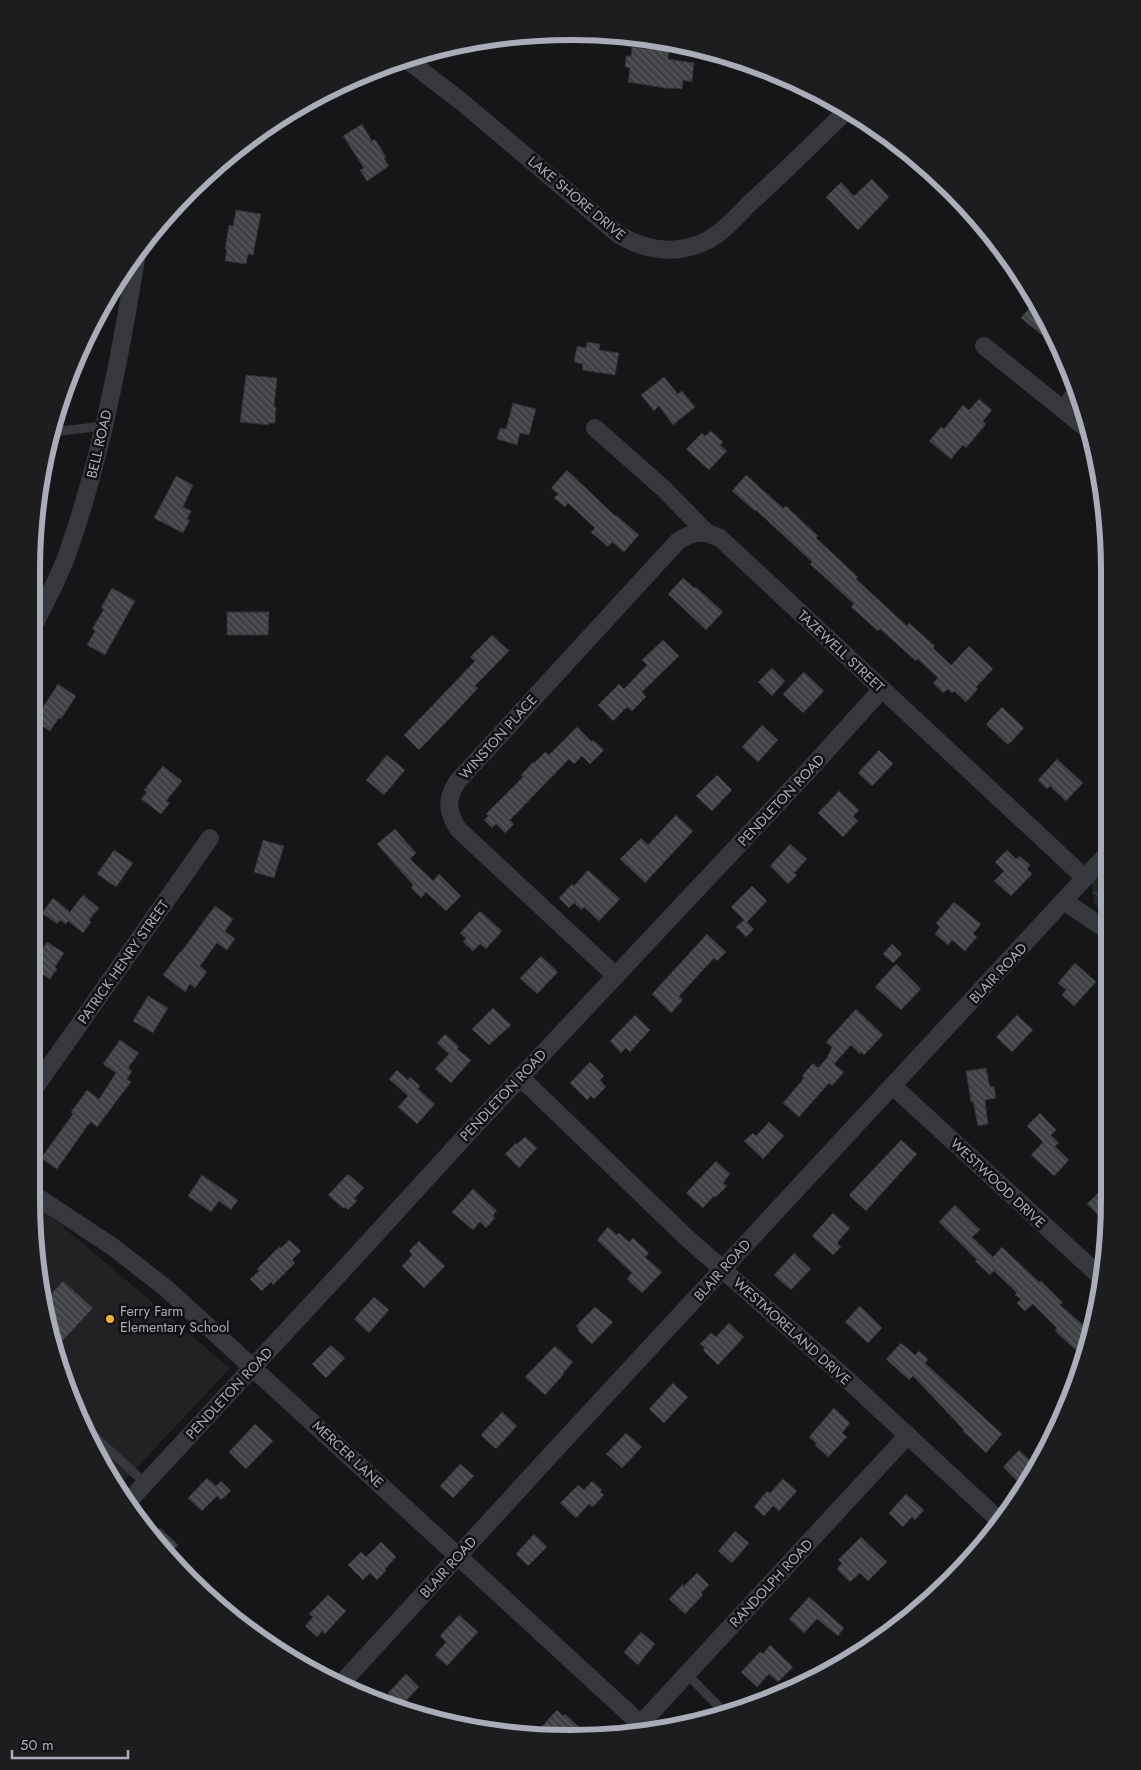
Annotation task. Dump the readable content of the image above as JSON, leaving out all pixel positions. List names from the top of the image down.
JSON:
{
  "streets": {
    "street": [
      "LAKE SHORE DRIVE",
      "BELL ROAD",
      "TAZEWELL STREET",
      "WINSTON PLACE",
      "PENDLETON ROAD",
      "PATRICK HENRY STREET",
      "BLAIR ROAD",
      "WESTWOOD DRIVE",
      "WESTMORELAND DRIVE",
      "MERCER LANE",
      "RANDOLPH ROAD"
    ]
  },
  "crossings": [
    ["TAZEWELL STREET", "WINSTON PLACE"],
    ["TAZEWELL STREET", "PENDLETON ROAD"],
    ["TAZEWELL STREET", "BLAIR ROAD"],
    ["WINSTON PLACE", "PENDLETON ROAD"],
    ["PENDLETON ROAD", "WESTMORELAND DRIVE"],
    ["PENDLETON ROAD", "MERCER LANE"],
    ["BLAIR ROAD", "WESTWOOD DRIVE"],
    ["BLAIR ROAD", "WESTMORELAND DRIVE"],
    ["BLAIR ROAD", "MERCER LANE"],
    ["WESTMORELAND DRIVE", "RANDOLPH ROAD"]
  ],
  "places": ["Ferry Farm Elementary School"],
  "scale_bar": "50 m"
}
